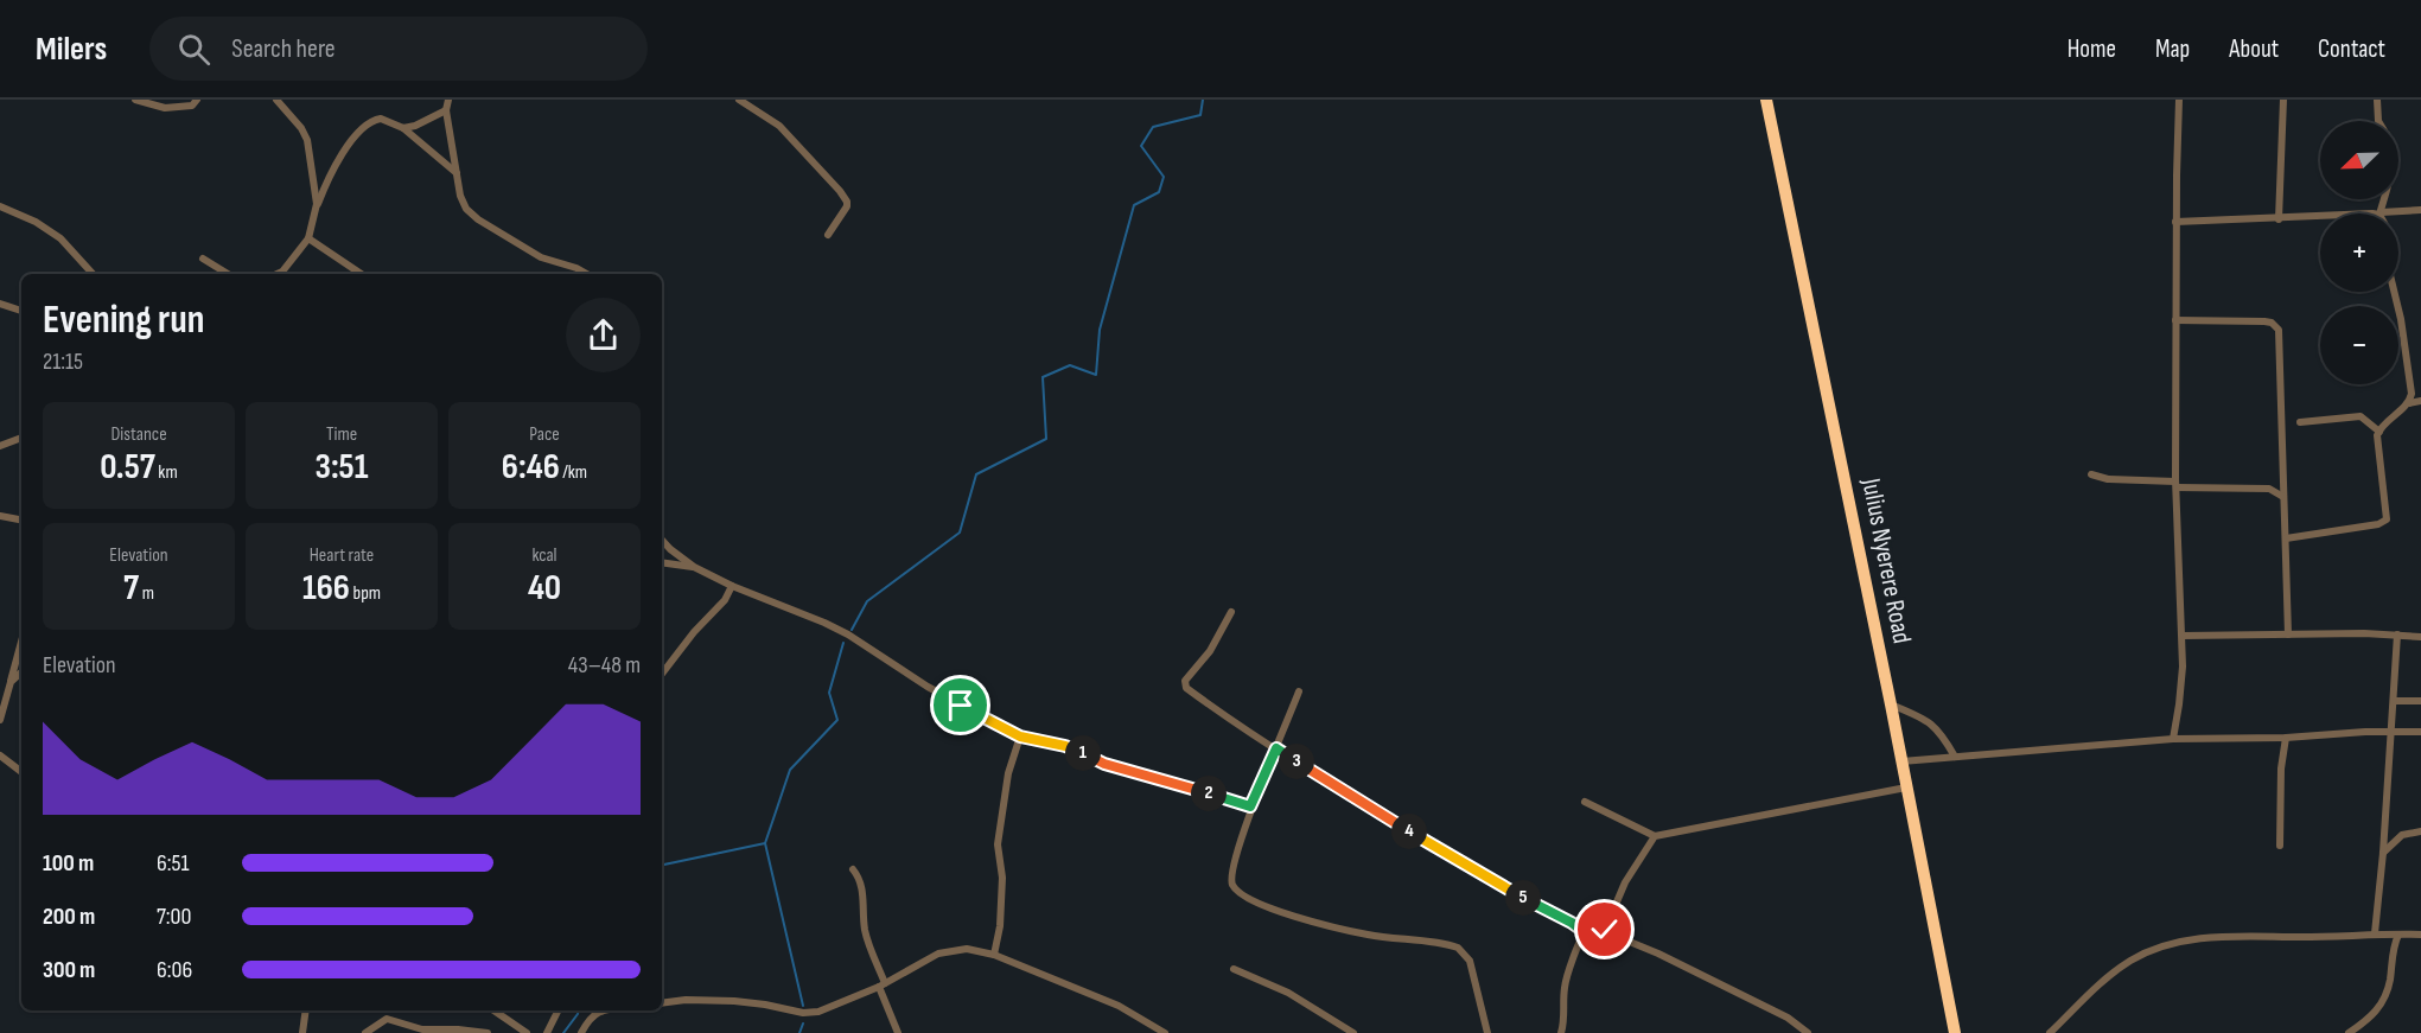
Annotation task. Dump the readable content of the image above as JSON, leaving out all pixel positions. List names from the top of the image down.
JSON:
{
  "streets": {
    "highway": ["Julius Nyerere Road"]
  },
  "north": "bottom left",
  "page": {
    "header": "Milers",
    "search": "Search here",
    "nav": [
      "Home",
      "Map",
      "About",
      "Contact"
    ],
    "map_buttons": ["+", "−"],
    "heading": ["Evening run", "21:15"],
    "stats": [
      ["Distance", "0.57 km"],
      ["Time", "3:51"],
      ["Pace", "6:46 /km"],
      ["Elevation", "7 m"],
      ["Heart rate", "166 bpm"],
      ["kcal", "40"]
    ],
    "chart": ["Elevation", "43–48 m"],
    "pins": [
      "1",
      "3",
      "2",
      "4",
      "5"
    ],
    "list": [
      {
        "name": "100 m",
        "note": "6:51"
      },
      {
        "name": "200 m",
        "note": "7:00"
      },
      {
        "name": "300 m",
        "note": "6:06"
      }
    ]
  }
}
